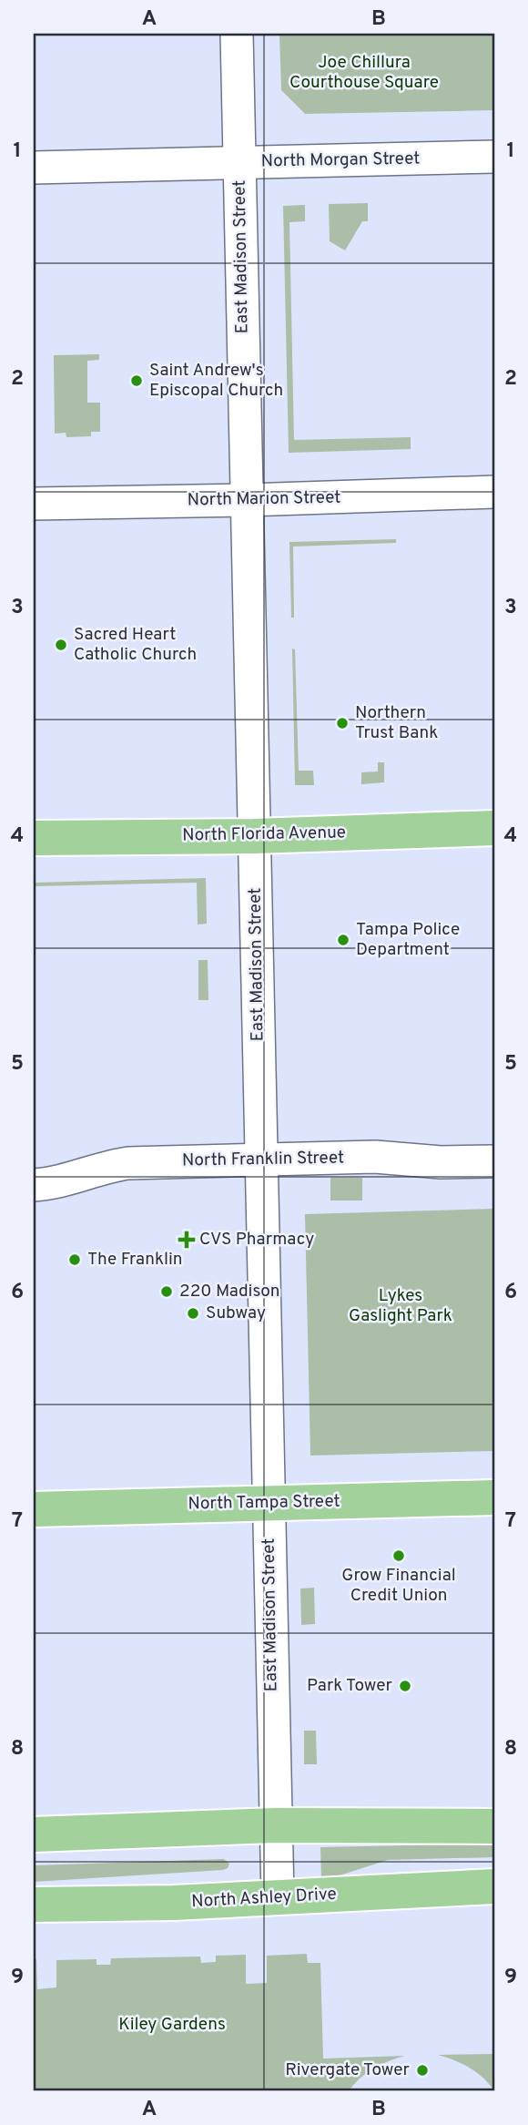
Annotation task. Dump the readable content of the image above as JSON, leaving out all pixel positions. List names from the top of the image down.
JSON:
{
  "streets": {
    "main road": ["North Florida Avenue", "North Tampa Street", "North Ashley Drive"],
    "street": [
      "North Morgan Street",
      "East Madison Street",
      "North Marion Street",
      "North Franklin Street"
    ]
  },
  "crossings": [
    ["North Morgan Street", "East Madison Street"],
    ["East Madison Street", "North Marion Street"],
    ["East Madison Street", "North Florida Avenue"],
    ["East Madison Street", "North Franklin Street"],
    ["East Madison Street", "North Tampa Street"],
    ["East Madison Street", "North Ashley Drive"]
  ],
  "parks": ["Joe Chillura Courthouse Square", "Lykes Gaslight Park", "Kiley Gardens"],
  "places": {
    "other": [
      "Saint Andrew's Episcopal Church",
      "Sacred Heart Catholic Church",
      "Northern Trust Bank",
      "Tampa Police Department",
      "The Franklin",
      "220 Madison",
      "Subway",
      "Grow Financial Credit Union",
      "Park Tower",
      "Rivergate Tower"
    ],
    "health": ["CVS Pharmacy"]
  },
  "grid": {
    "columns": ["A", "B"],
    "rows": [
      "1",
      "2",
      "3",
      "4",
      "5",
      "6",
      "7",
      "8",
      "9"
    ]
  }
}
